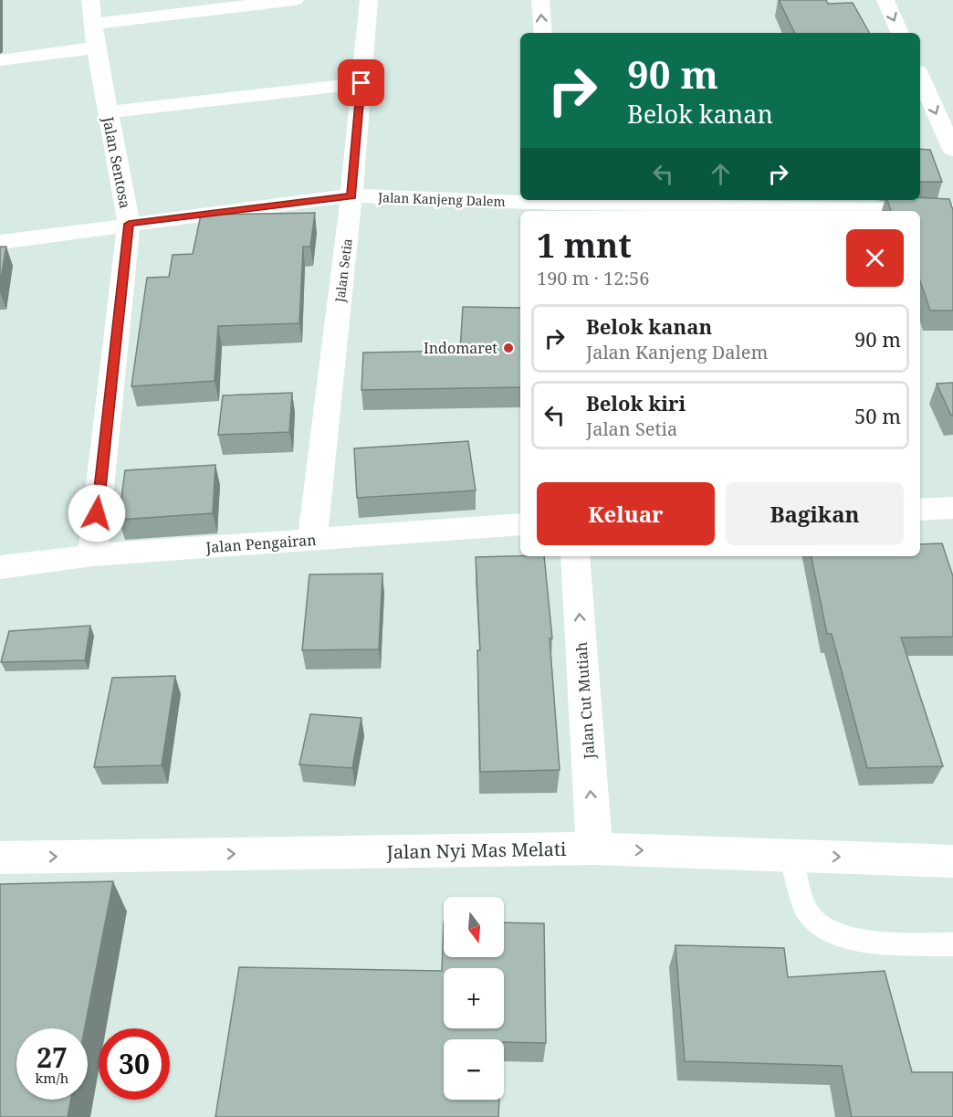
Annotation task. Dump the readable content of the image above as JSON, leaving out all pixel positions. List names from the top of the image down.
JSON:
{
  "streets": {
    "street": [
      "Jalan Sentosa",
      "Jalan Kanjeng Dalem",
      "Jalan Setia",
      "Jalan Pengairan",
      "Jalan Cut Mutiah",
      "Jalan Nyi Mas Melati"
    ]
  },
  "crossings": [
    ["Jalan Sentosa", "Jalan Kanjeng Dalem"],
    ["Jalan Sentosa", "Jalan Pengairan"],
    ["Jalan Kanjeng Dalem", "Jalan Setia"],
    ["Jalan Setia", "Jalan Pengairan"],
    ["Jalan Cut Mutiah", "Jalan Nyi Mas Melati"]
  ],
  "one_way": ["Jalan Cut Mutiah", "Jalan Nyi Mas Melati"],
  "places": ["Indomaret"],
  "north": "bottom",
  "page": {
    "turn": ["90 m", "Belok kanan"],
    "heading": ["1 mnt", "190 m · 12:56"],
    "list": [
      {
        "name": "Belok kanan",
        "note": "Jalan Kanjeng Dalem",
        "value": "90 m"
      },
      {
        "name": "Belok kiri",
        "note": "Jalan Setia",
        "value": "50 m"
      }
    ],
    "buttons": ["Keluar", "Bagikan"],
    "map_buttons": ["+", "−"],
    "speed": "27 km/h",
    "limit": "30"
  }
}
